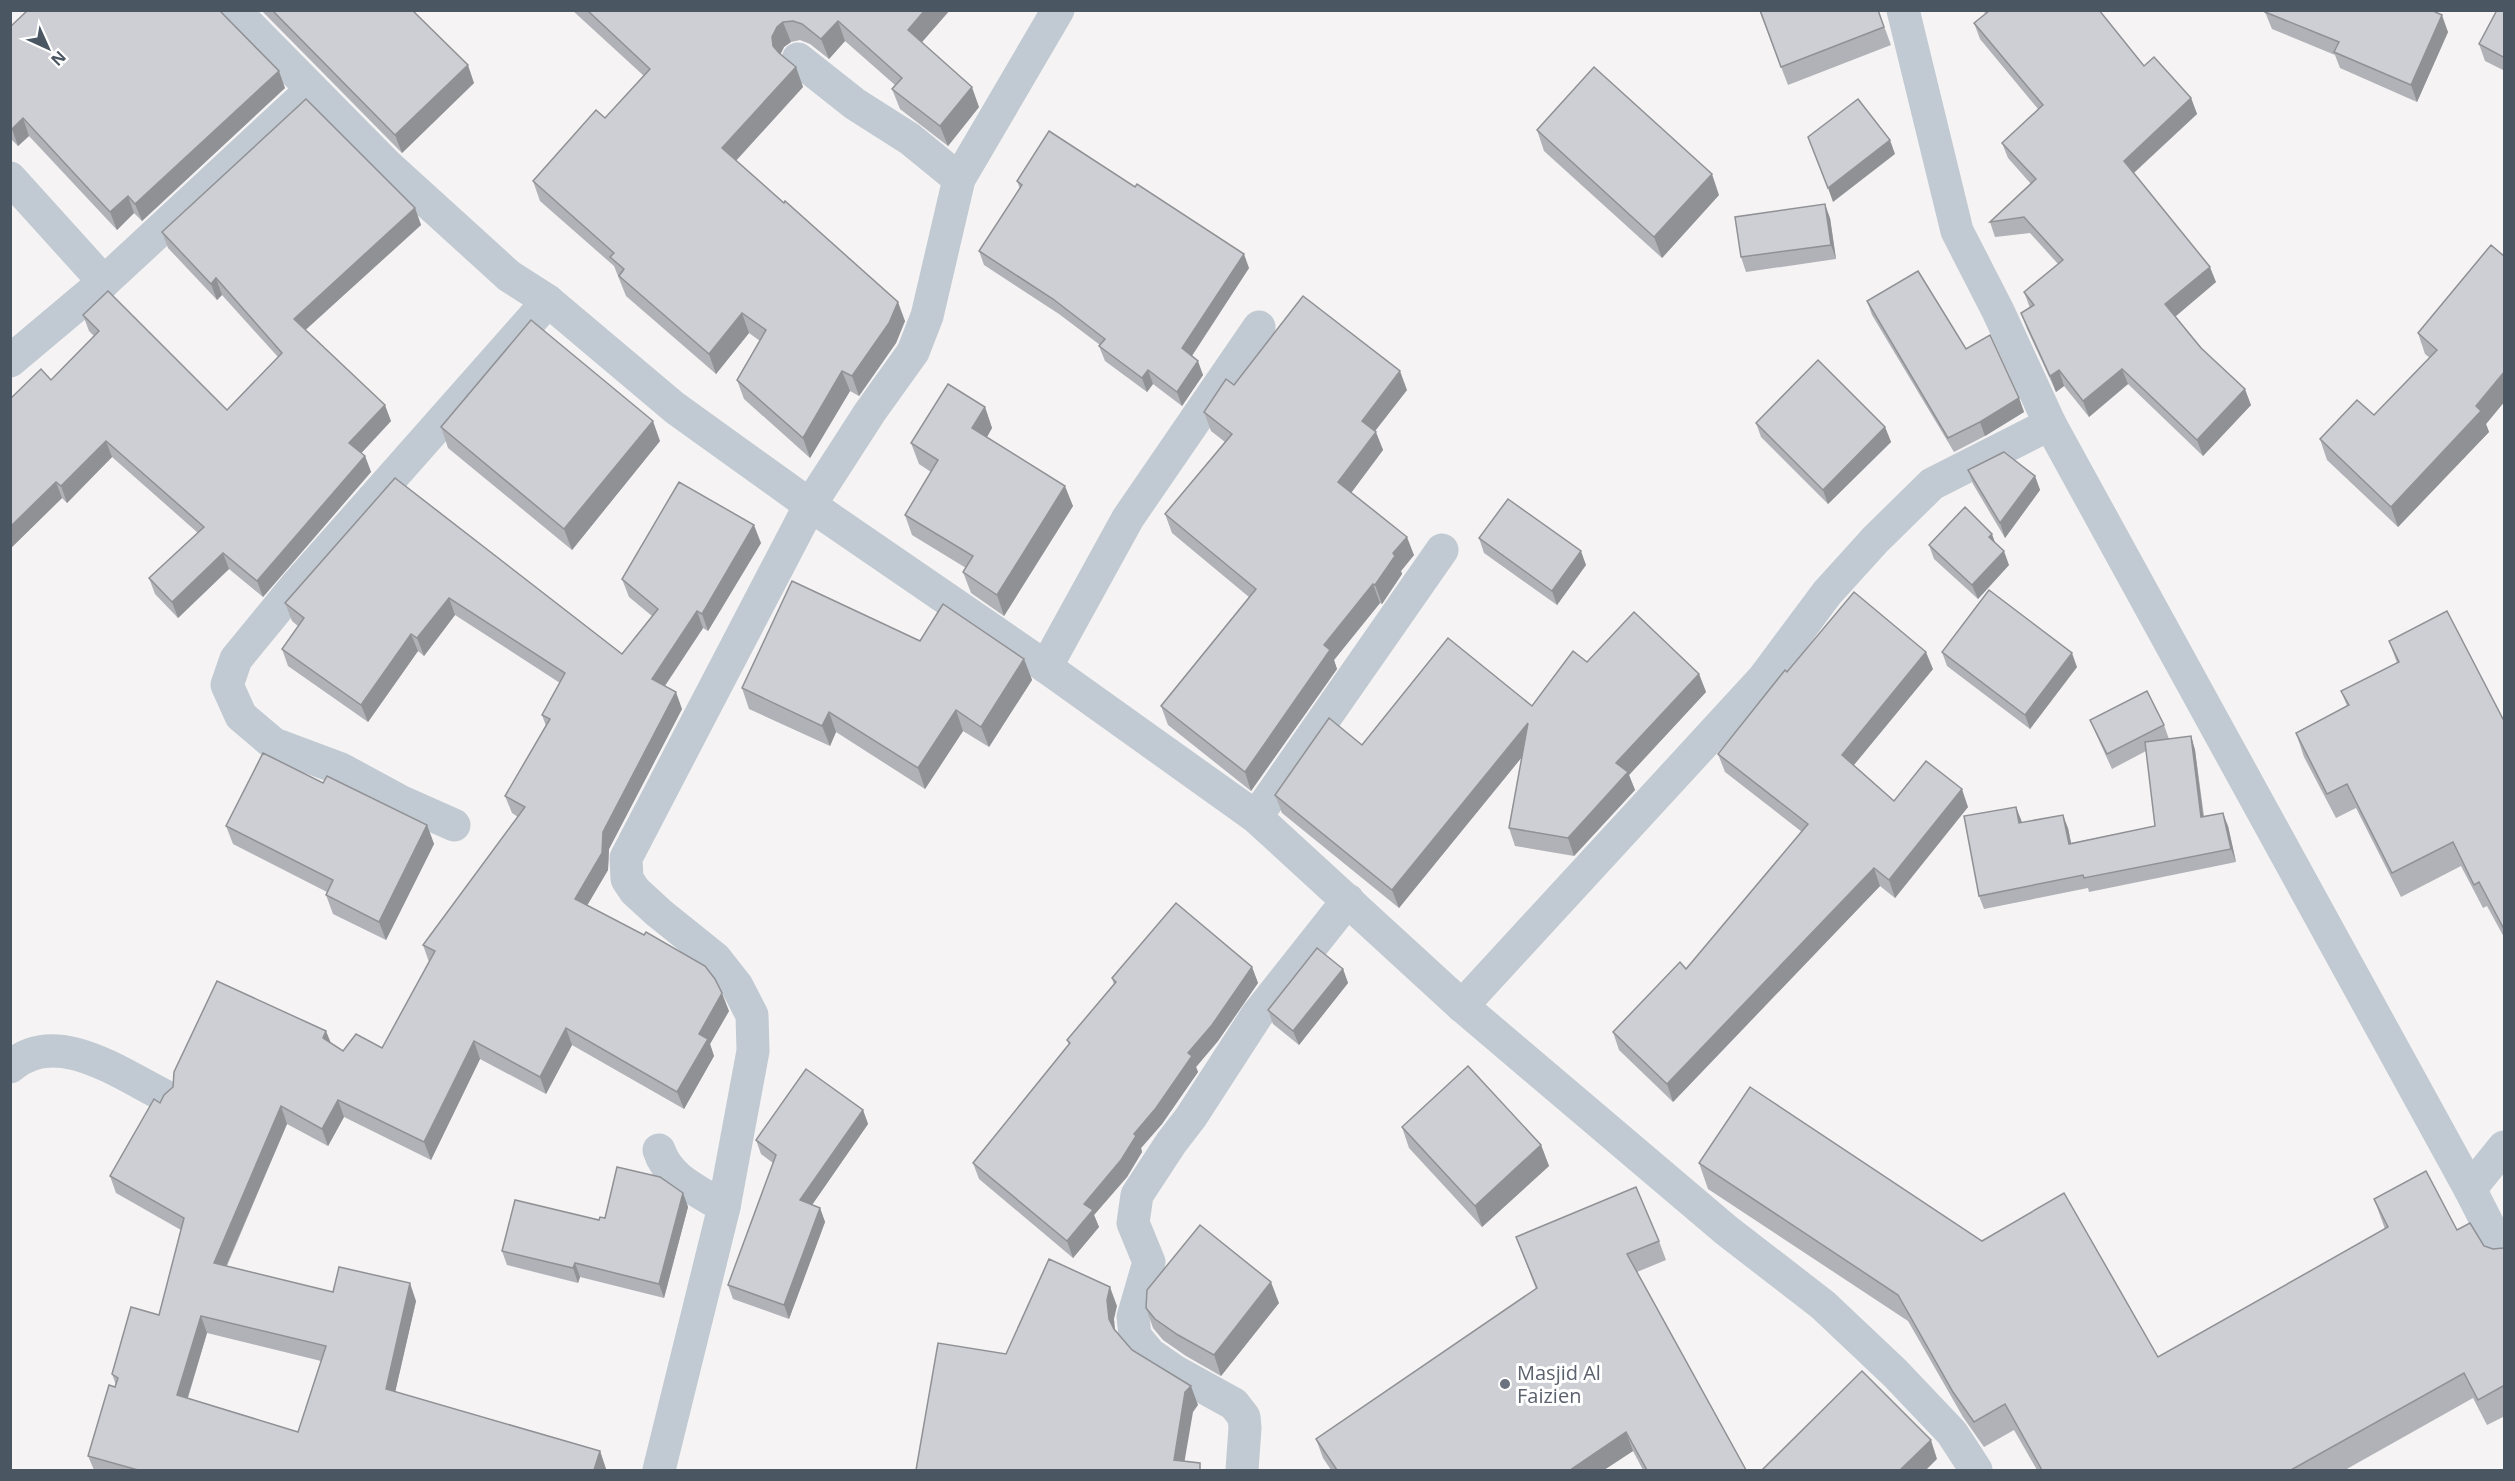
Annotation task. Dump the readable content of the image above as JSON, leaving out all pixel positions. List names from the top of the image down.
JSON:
{
  "places": ["Masjid Al Faizien"],
  "north": "bottom right"
}
